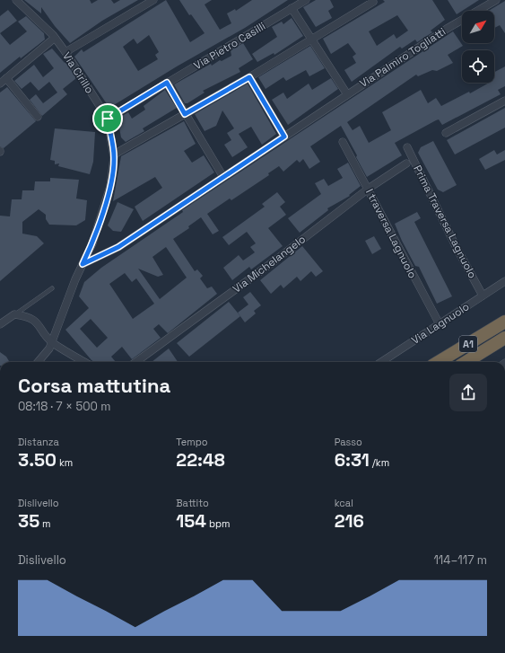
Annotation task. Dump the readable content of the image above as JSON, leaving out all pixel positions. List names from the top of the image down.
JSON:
{
  "streets": {
    "highway": ["A1"],
    "street": [
      "Via Pietro Casilli",
      "Via Palmiro Togliatti",
      "Via Cirillo",
      "Prima Traversa Lagnuolo",
      "I traversa Lagnuolo",
      "Via Michelangelo",
      "Via Lagnuolo"
    ]
  },
  "crossings": [
    ["Via Pietro Casilli", "Via Cirillo"],
    ["Via Palmiro Togliatti", "Via Cirillo"],
    ["Prima Traversa Lagnuolo", "Via Lagnuolo"],
    ["I traversa Lagnuolo", "Via Michelangelo"],
    ["I traversa Lagnuolo", "Via Lagnuolo"]
  ],
  "north": "top right",
  "page": {
    "heading": ["Corsa mattutina", "08:18 · 7 × 500 m"],
    "stats": [
      ["Distanza", "3.50 km"],
      ["Tempo", "22:48"],
      ["Passo", "6:31 /km"],
      ["Dislivello", "35 m"],
      ["Battito", "154 bpm"],
      ["kcal", "216"]
    ],
    "chart": ["Dislivello", "114–117 m"]
  }
}
